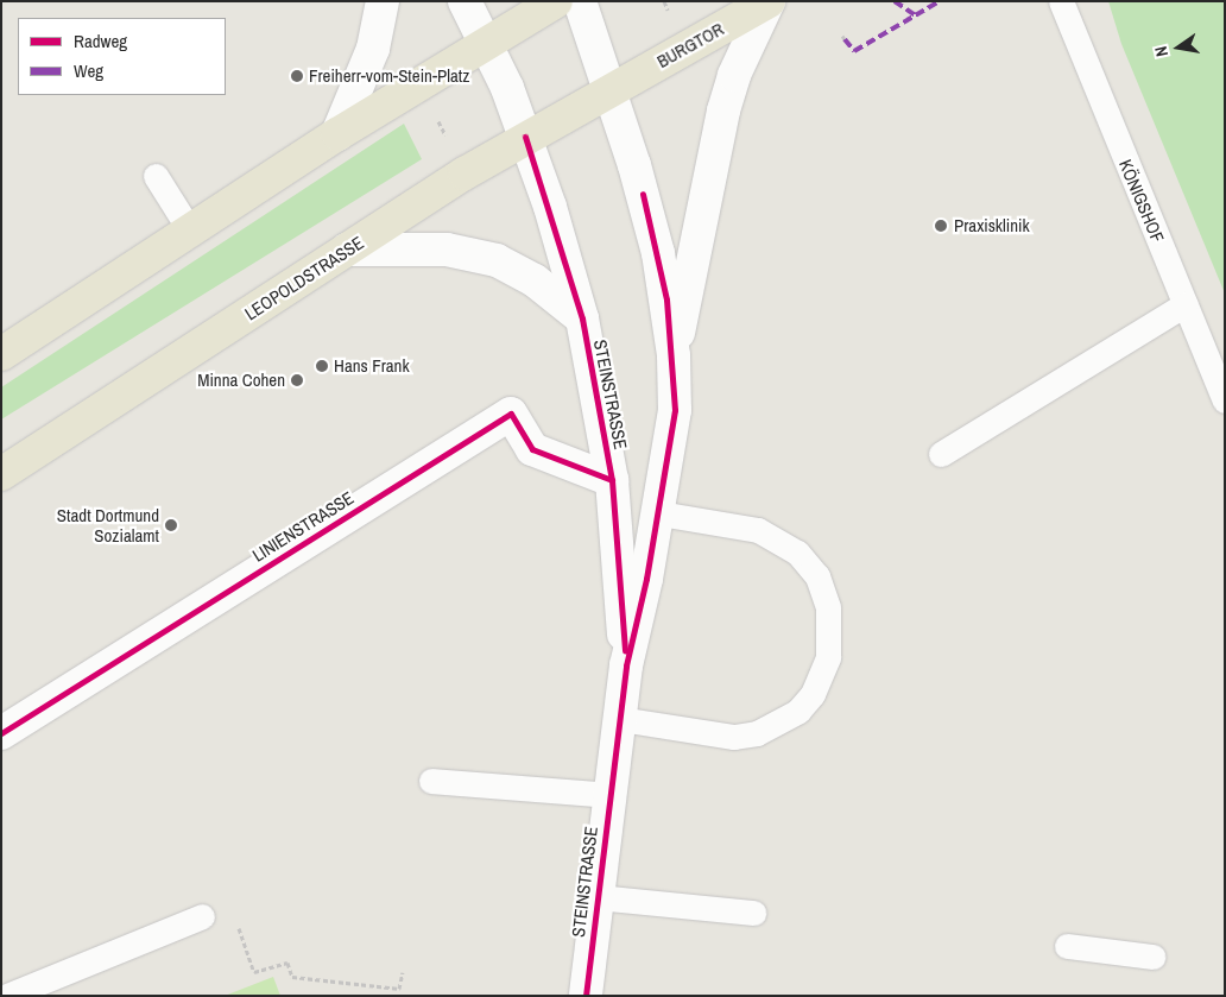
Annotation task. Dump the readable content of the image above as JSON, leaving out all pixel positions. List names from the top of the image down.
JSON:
{
  "streets": {
    "main road": [
      "BURGTOR",
      "LEOPOLDSTRASSE",
      "STEINSTRASSE",
      "LINIENSTRASSE"
    ],
    "lane": ["KÖNIGSHOF"]
  },
  "crossings": [
    ["BURGTOR", "LEOPOLDSTRASSE"],
    ["BURGTOR", "STEINSTRASSE"],
    ["LEOPOLDSTRASSE", "STEINSTRASSE"],
    ["STEINSTRASSE", "LINIENSTRASSE"]
  ],
  "places": [
    "Freiherr-vom-Stein-Platz",
    "Praxisklinik",
    "Hans Frank",
    "Minna Cohen",
    "Stadt Dortmund Sozialamt"
  ],
  "legend": ["Radweg", "Weg"],
  "north": "left"
}
